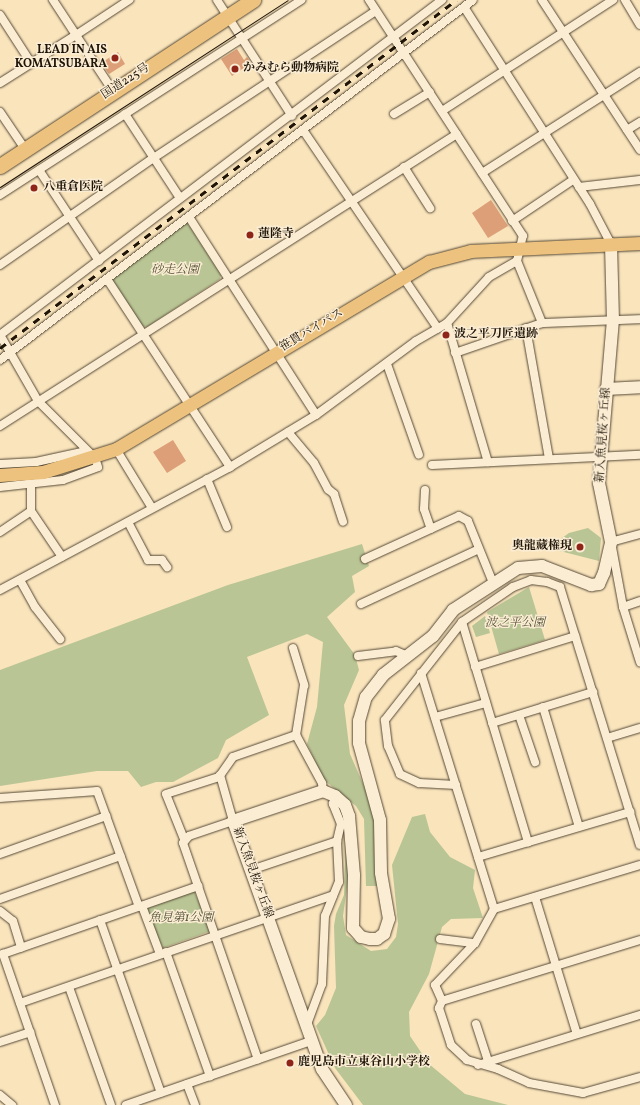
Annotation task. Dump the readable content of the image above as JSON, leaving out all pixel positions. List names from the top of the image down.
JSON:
{
  "streets": {
    "highway": ["国道225号"],
    "main road": ["笹貫バイパス"],
    "street": ["新入魚見桜ヶ丘線"]
  },
  "crossings": [
    ["笹貫バイパス", "新入魚見桜ヶ丘線"]
  ],
  "parks": ["砂走公園", "波之平公園", "魚見第1公園"],
  "places": [
    "LEAD IN AIS KOMATSUBARA",
    "かみむら動物病院",
    "八重倉医院",
    "蓮隆寺",
    "波之平刀匠遺跡",
    "奥龍藏権現",
    "鹿児島市立東谷山小学校"
  ]
}
